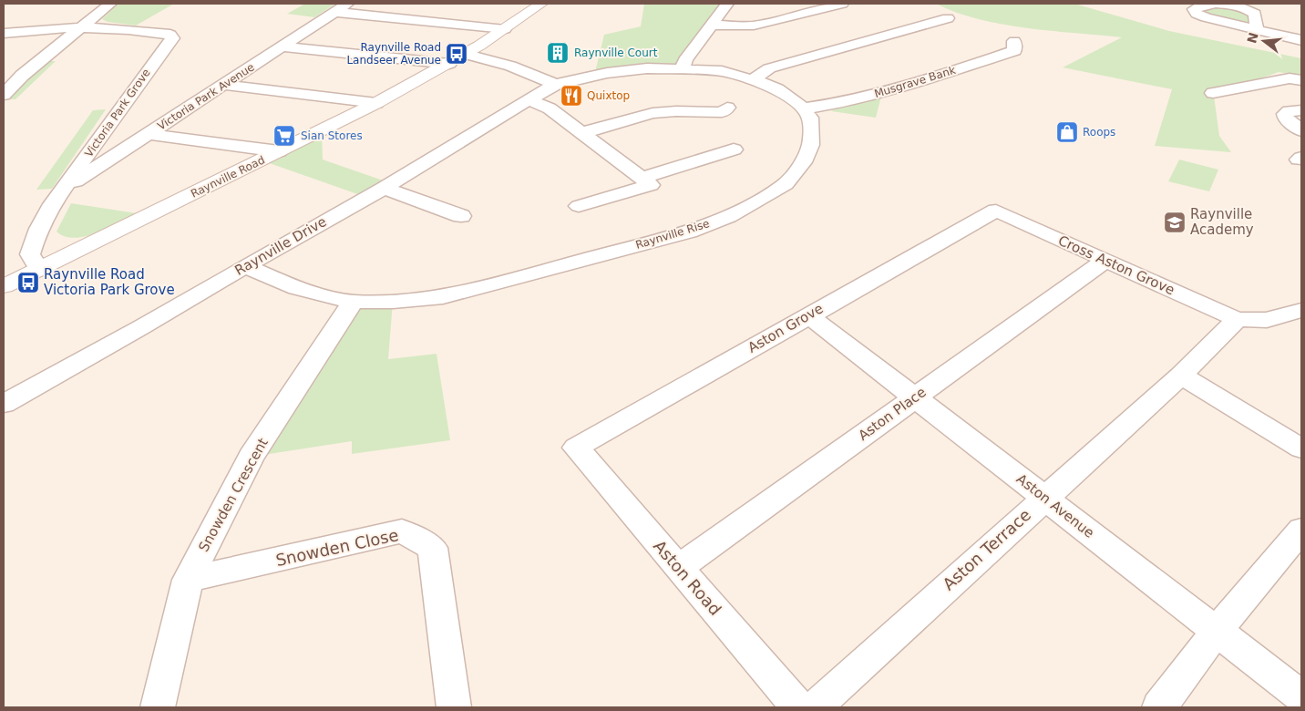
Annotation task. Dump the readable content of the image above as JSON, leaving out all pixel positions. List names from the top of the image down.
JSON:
{
  "streets": {
    "street": [
      "Musgrave Bank",
      "Victoria Park Avenue",
      "Victoria Park Grove",
      "Raynville Road",
      "Raynville Rise",
      "Raynville Drive",
      "Cross Aston Grove",
      "Aston Grove",
      "Aston Place",
      "Snowden Crescent",
      "Aston Avenue",
      "Snowden Close",
      "Aston Terrace",
      "Aston Road"
    ]
  },
  "crossings": [
    ["Musgrave Bank", "Raynville Rise"],
    ["Victoria Park Avenue", "Victoria Park Grove"],
    ["Victoria Park Grove", "Raynville Road"],
    ["Raynville Rise", "Raynville Drive"],
    ["Raynville Rise", "Snowden Crescent"],
    ["Cross Aston Grove", "Aston Grove"],
    ["Cross Aston Grove", "Aston Place"],
    ["Cross Aston Grove", "Aston Terrace"],
    ["Aston Grove", "Aston Avenue"],
    ["Aston Grove", "Aston Road"],
    ["Aston Place", "Aston Avenue"],
    ["Aston Place", "Aston Road"],
    ["Snowden Crescent", "Snowden Close"],
    ["Aston Avenue", "Aston Terrace"]
  ],
  "places": {
    "building": ["Raynville Court"],
    "bus stop": ["Raynville Road Landseer Avenue", "Raynville Road Victoria Park Grove"],
    "restaurant": ["Quixtop"],
    "shop": ["Roops"],
    "supermarket": ["Sian Stores"],
    "school or university": ["Raynville Academy"]
  },
  "north": "left"
}
